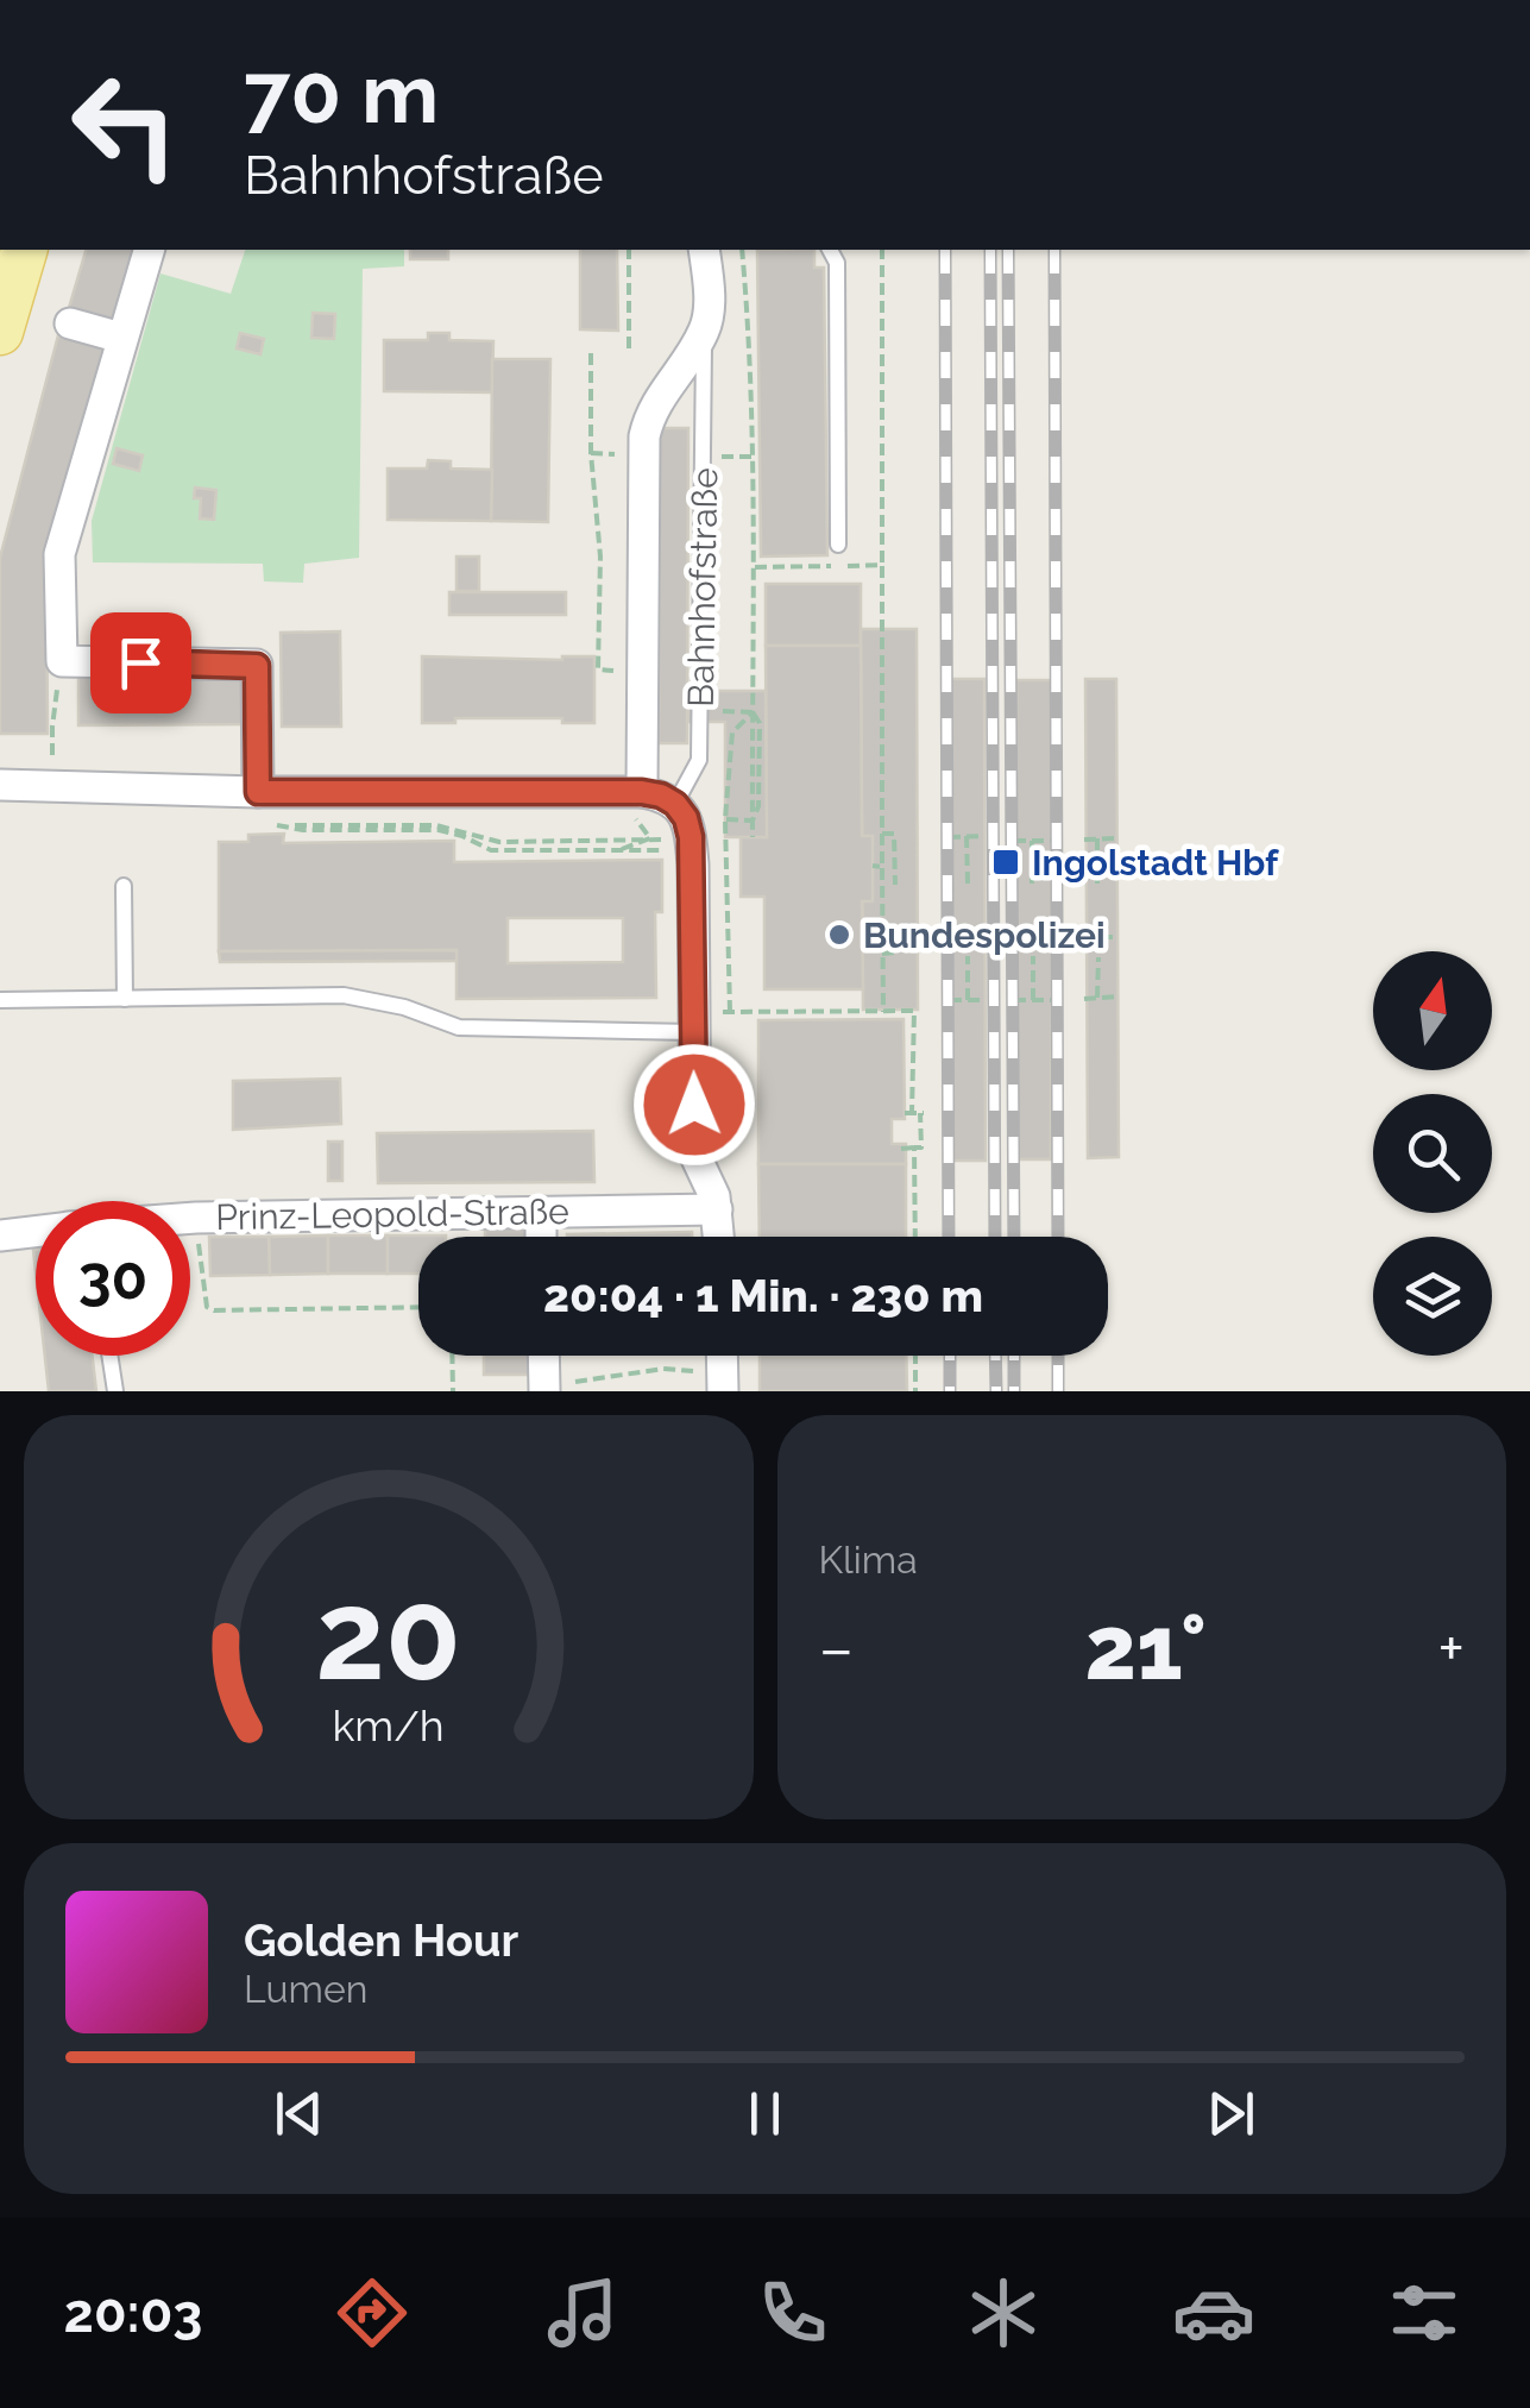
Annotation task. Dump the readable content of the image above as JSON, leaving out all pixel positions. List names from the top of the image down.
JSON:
{
  "streets": {
    "street": ["Bahnhofstraße", "Prinz-Leopold-Straße"]
  },
  "places": {
    "transit": ["Ingolstadt Hbf"],
    "other": ["Bundespolizei"]
  },
  "north": "top",
  "page": {
    "turn": ["70 m", "Bahnhofstraße"],
    "limit": "30",
    "trip": "20:04 · 1 Min. · 230 m",
    "tile": "Klima",
    "heat": ["−", "21°", "+"],
    "song": ["Golden Hour", "Lumen"],
    "tabs": "20:03",
    "gauge": ["20", "km/h"]
  }
}
